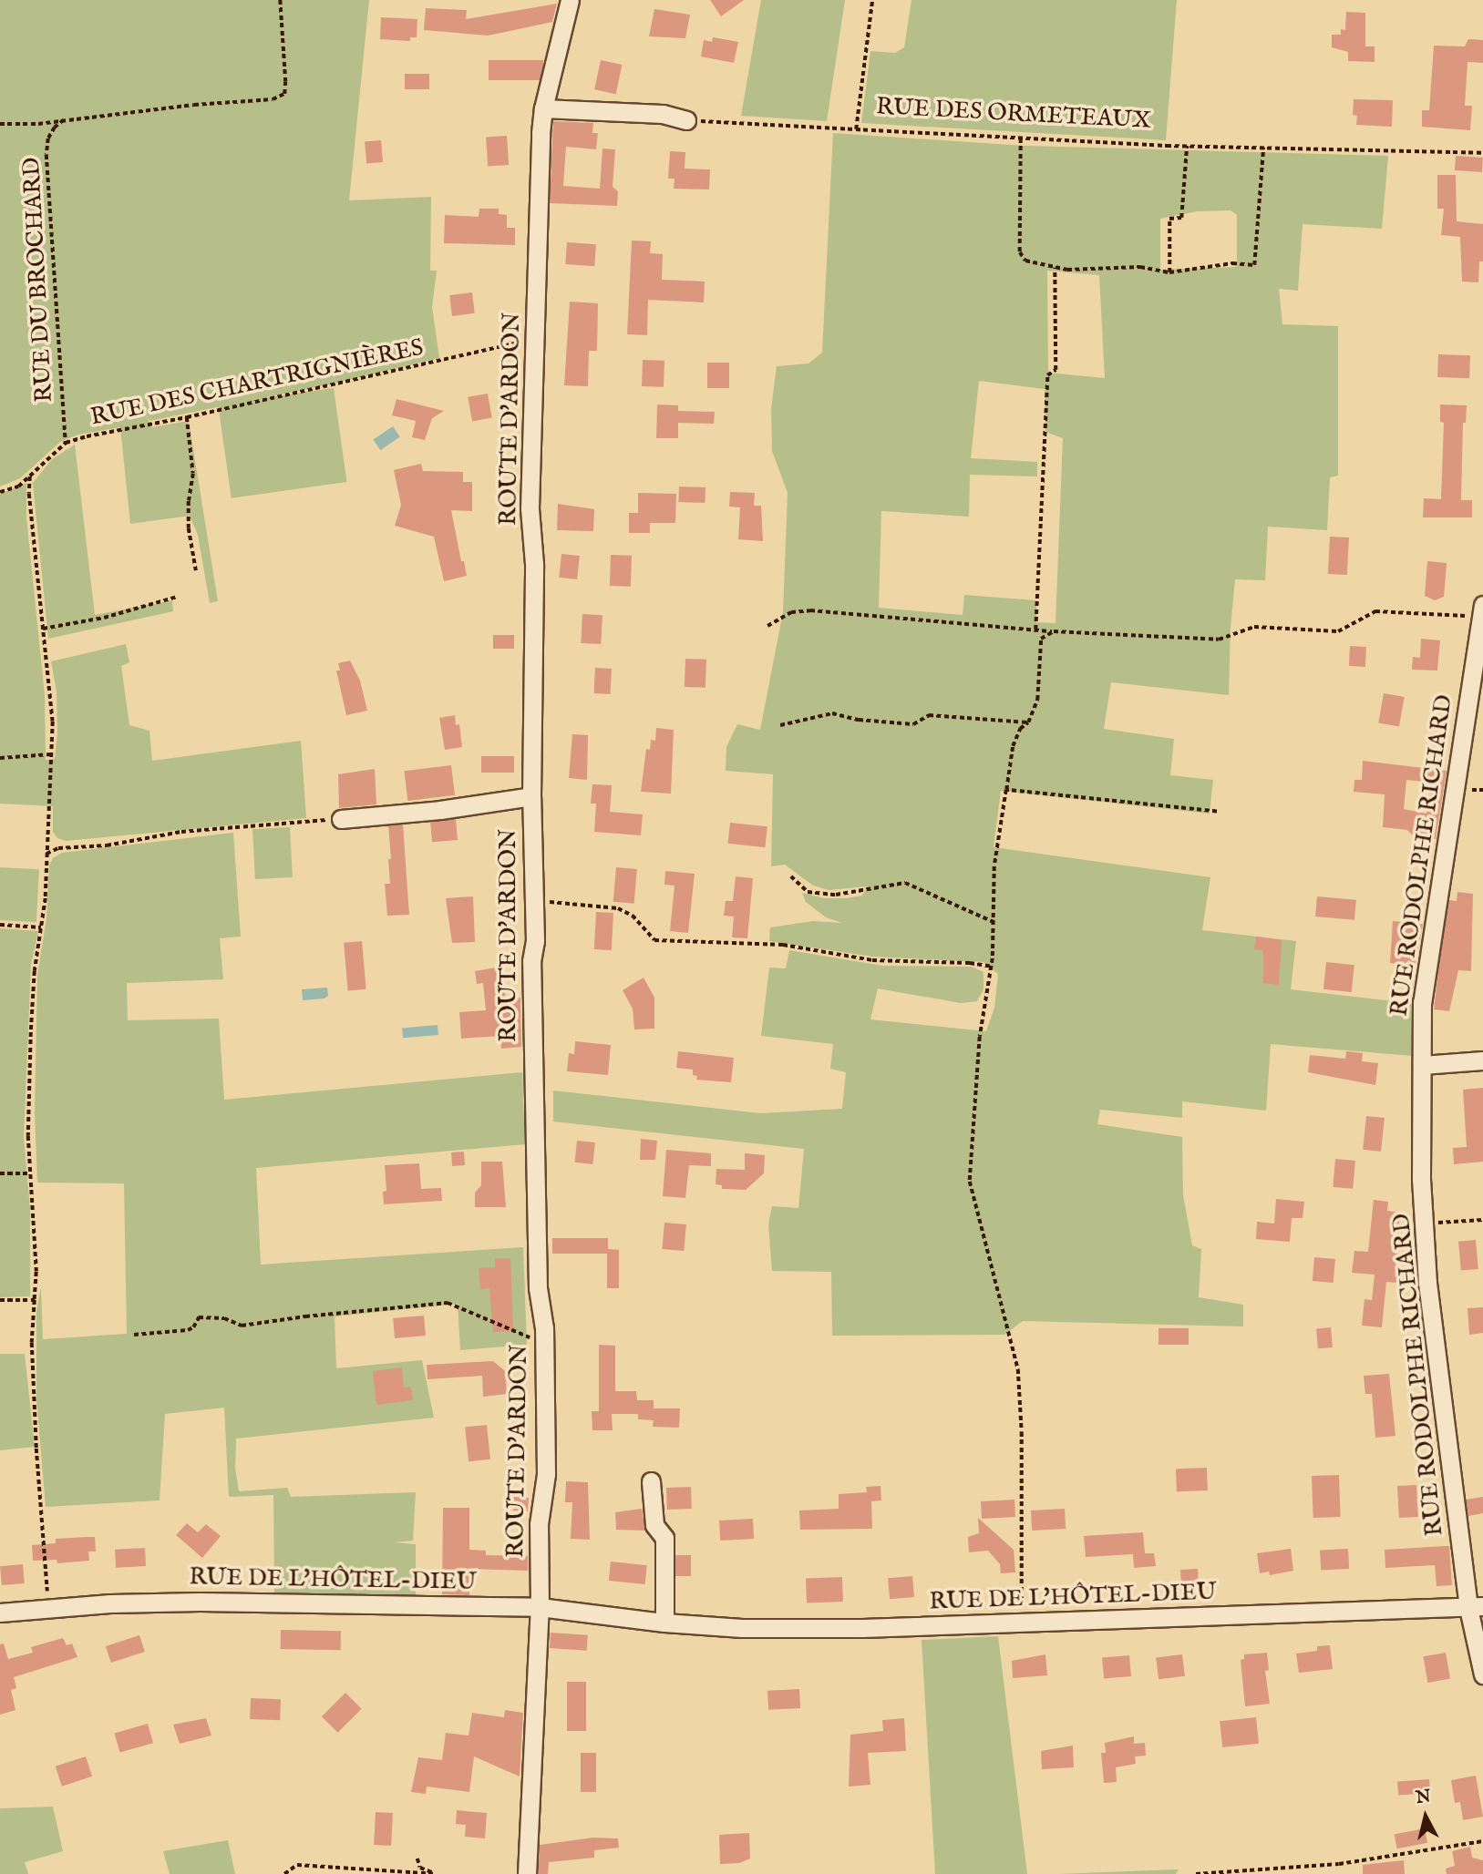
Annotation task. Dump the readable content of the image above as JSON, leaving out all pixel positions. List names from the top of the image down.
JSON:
{
  "streets": {
    "street": ["ROUTE D'ARDON", "RUE RODOLPHE RICHARD", "RUE DE L'HÔTEL-DIEU"],
    "path": ["RUE DES ORMETEAUX", "RUE DU BROCHARD", "RUE DES CHARTRIGNIÈRES"]
  },
  "crossings": [
    ["RUE DU BROCHARD", "RUE DES CHARTRIGNIÈRES"],
    ["RUE DES CHARTRIGNIÈRES", "ROUTE D'ARDON"],
    ["ROUTE D'ARDON", "RUE DE L'HÔTEL-DIEU"],
    ["RUE RODOLPHE RICHARD", "RUE DE L'HÔTEL-DIEU"]
  ],
  "north": "top"
}
